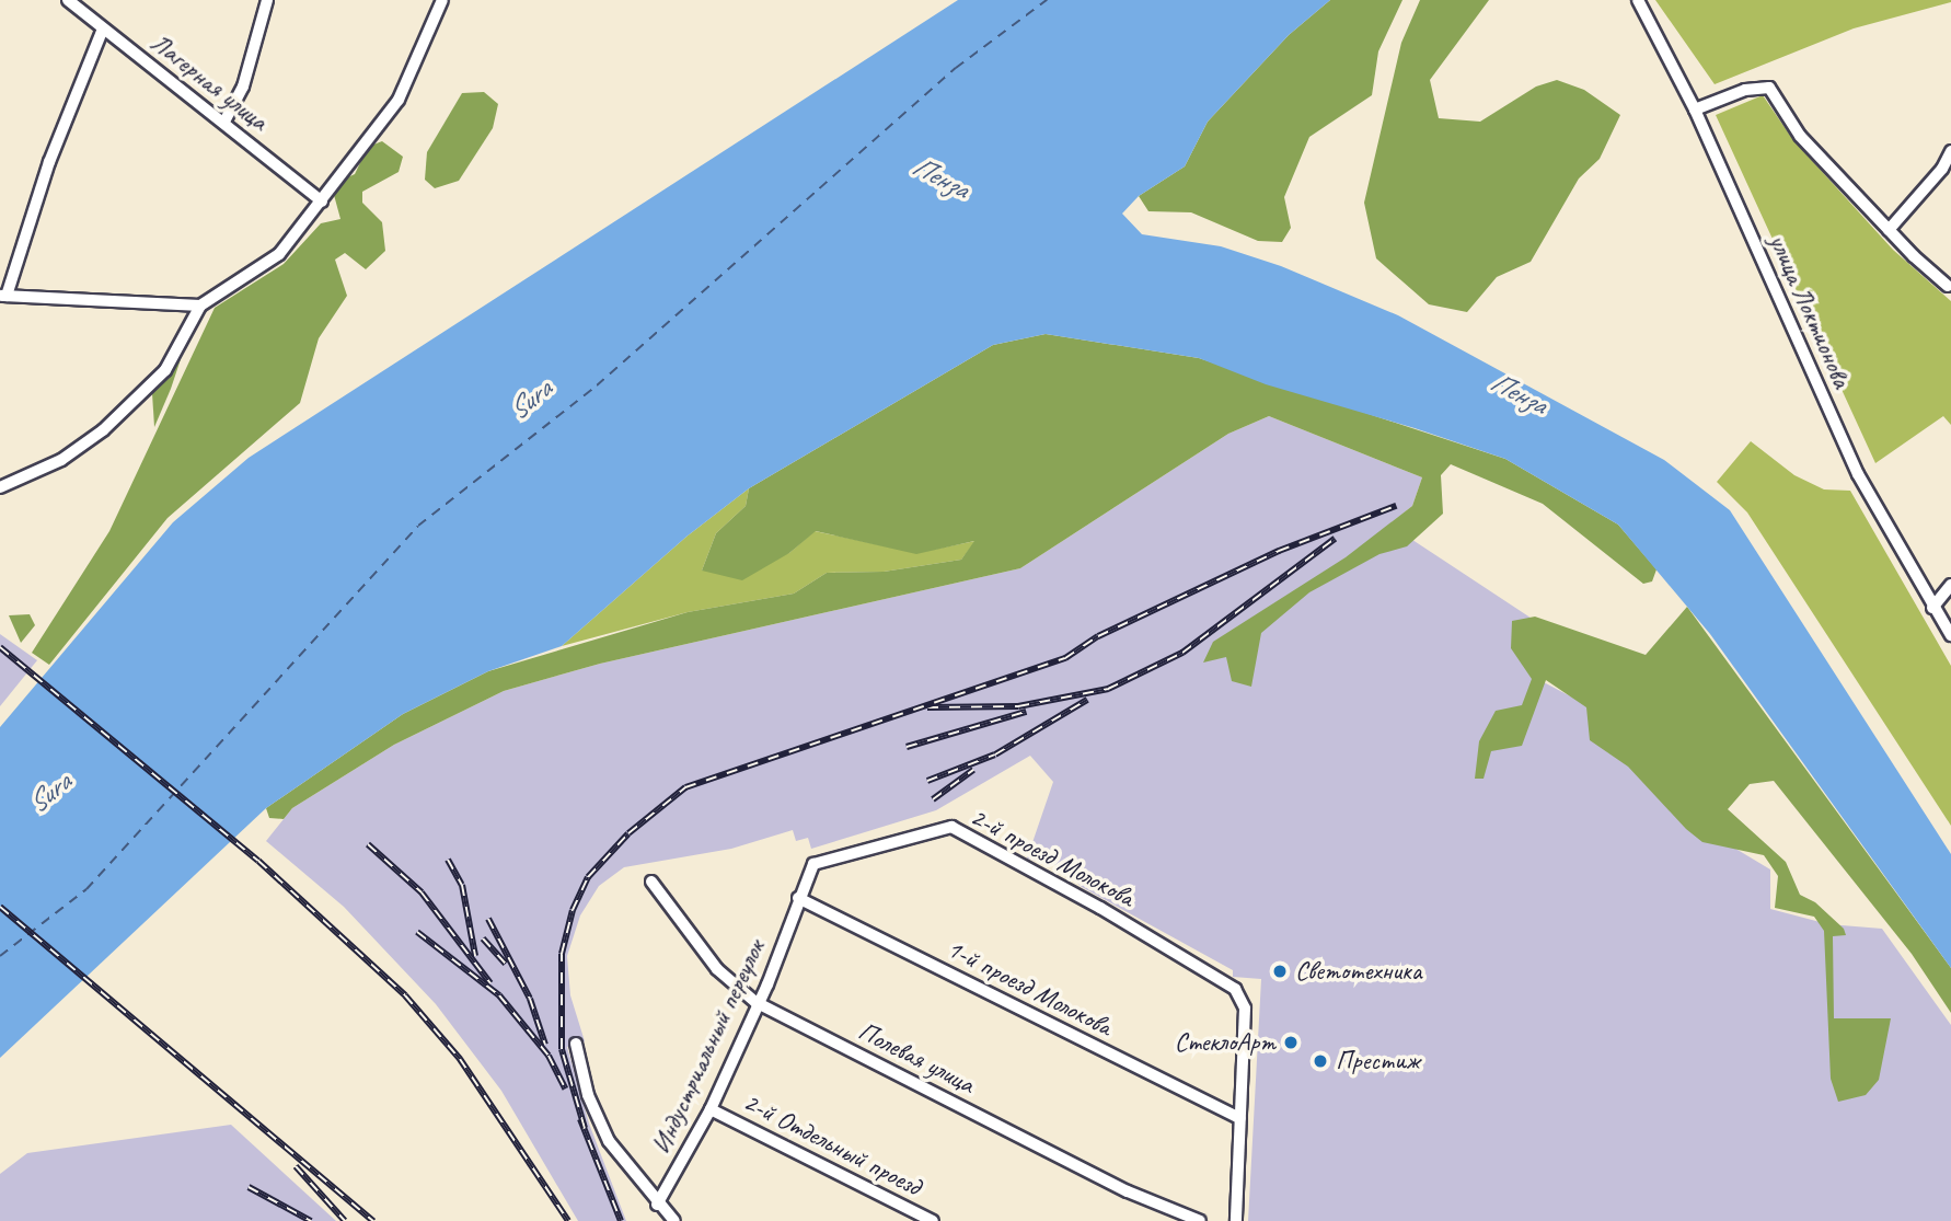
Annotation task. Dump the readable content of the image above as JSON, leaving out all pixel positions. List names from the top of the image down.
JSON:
{
  "streets": {
    "street": [
      "Лагерная улица",
      "улица Локтионова",
      "2-й проезд Молокова",
      "1-й проезд Молокова",
      "Индустриальный переулок",
      "Полевая улица",
      "2-й Отдельный проезд"
    ]
  },
  "crossings": [
    ["2-й проезд Молокова", "1-й проезд Молокова"],
    ["2-й проезд Молокова", "Индустриальный переулок"],
    ["1-й проезд Молокова", "Индустриальный переулок"],
    ["Индустриальный переулок", "Полевая улица"],
    ["Индустриальный переулок", "2-й Отдельный проезд"]
  ],
  "water": ["Пенза", "Sura"],
  "places": ["Светотехника", "СтеклоАрт", "Престиж"]
}
